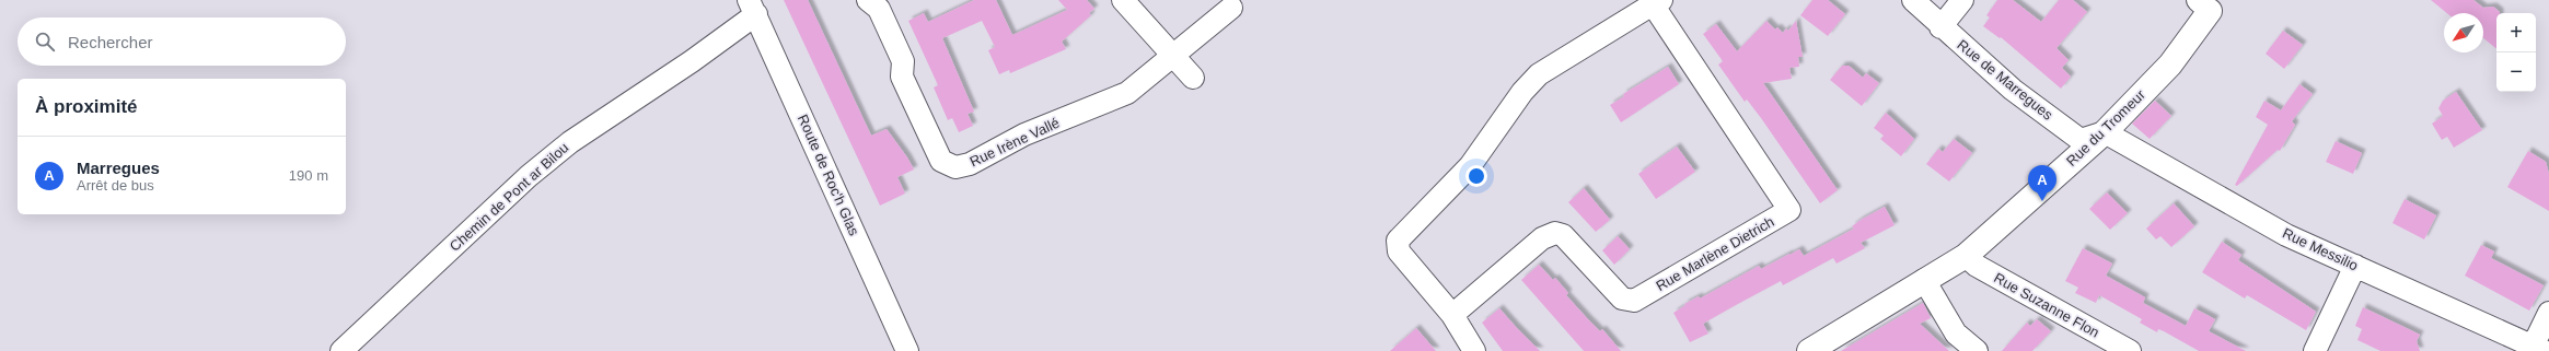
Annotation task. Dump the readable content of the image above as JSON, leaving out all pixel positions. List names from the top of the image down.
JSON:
{
  "streets": {
    "main road": ["Rue du Tromeur"],
    "street": [
      "Rue de Marregues",
      "Rue Irène Vallé",
      "Route de Roc'h Glas",
      "Chemin de Pont ar Bilou",
      "Rue Messilio",
      "Rue Marlène Dietrich",
      "Rue Suzanne Flon"
    ]
  },
  "crossings": [
    ["Rue de Marregues", "Rue du Tromeur"],
    ["Rue du Tromeur", "Rue Messilio"],
    ["Rue du Tromeur", "Rue Suzanne Flon"],
    ["Route de Roc'h Glas", "Chemin de Pont ar Bilou"]
  ],
  "north": "bottom left",
  "page": {
    "map_buttons": ["+", "−"],
    "search": "Rechercher",
    "heading": "À proximité",
    "list": [
      {
        "mark": "A",
        "name": "Marregues",
        "note": "Arrêt de bus",
        "value": "190 m"
      }
    ],
    "pins": "A"
  }
}
